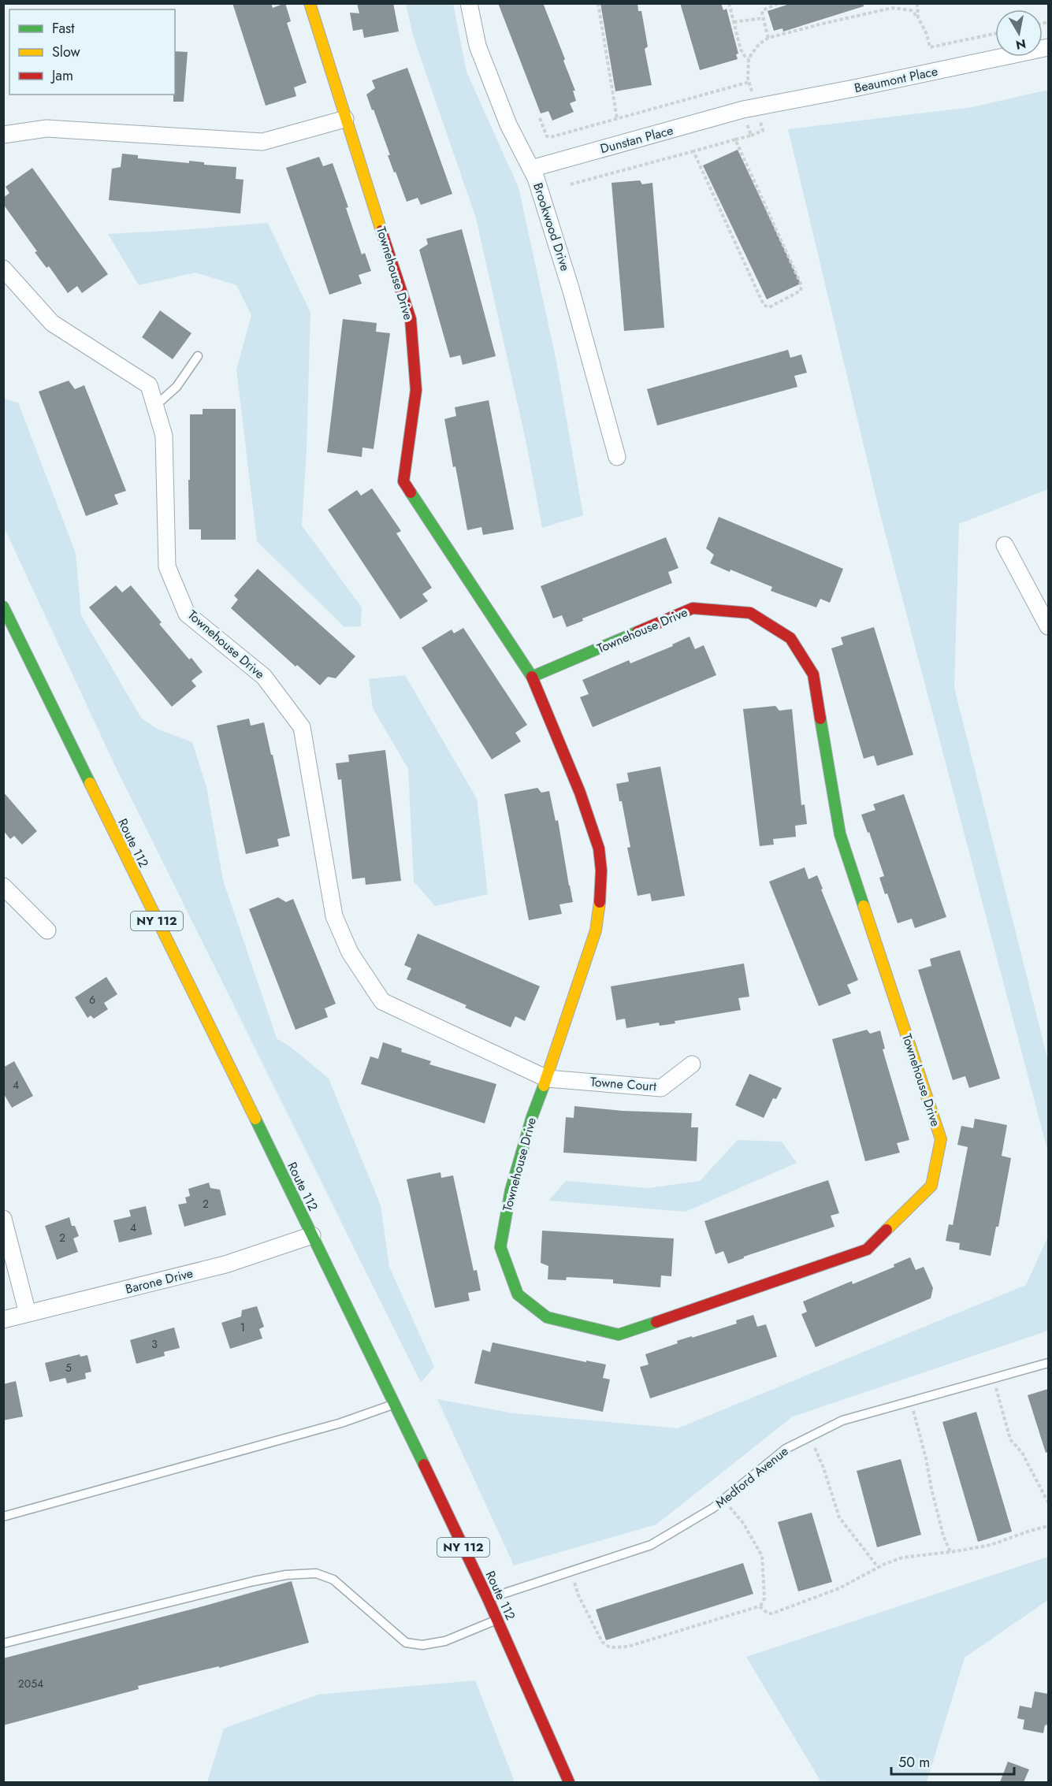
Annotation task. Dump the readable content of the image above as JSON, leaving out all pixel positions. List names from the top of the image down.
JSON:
{
  "streets": {
    "street": [
      "Beaumont Place",
      "Dunstan Place",
      "Brookwood Drive",
      "Townehouse Drive",
      "Route 112",
      "NY 112",
      "Towne Court",
      "Barone Drive"
    ],
    "lane": ["Medford Avenue"]
  },
  "crossings": [
    ["Beaumont Place", "Dunstan Place"],
    ["Dunstan Place", "Brookwood Drive"],
    ["Townehouse Drive", "Towne Court"],
    ["Route 112", "Barone Drive"],
    ["Route 112", "Medford Avenue"]
  ],
  "house_numbers": [
    "6",
    "4",
    "2",
    "4",
    "2",
    "1",
    "3",
    "5",
    "2054"
  ],
  "legend": ["Fast", "Slow", "Jam"],
  "scale_bar": "50 m",
  "north": "bottom"
}
